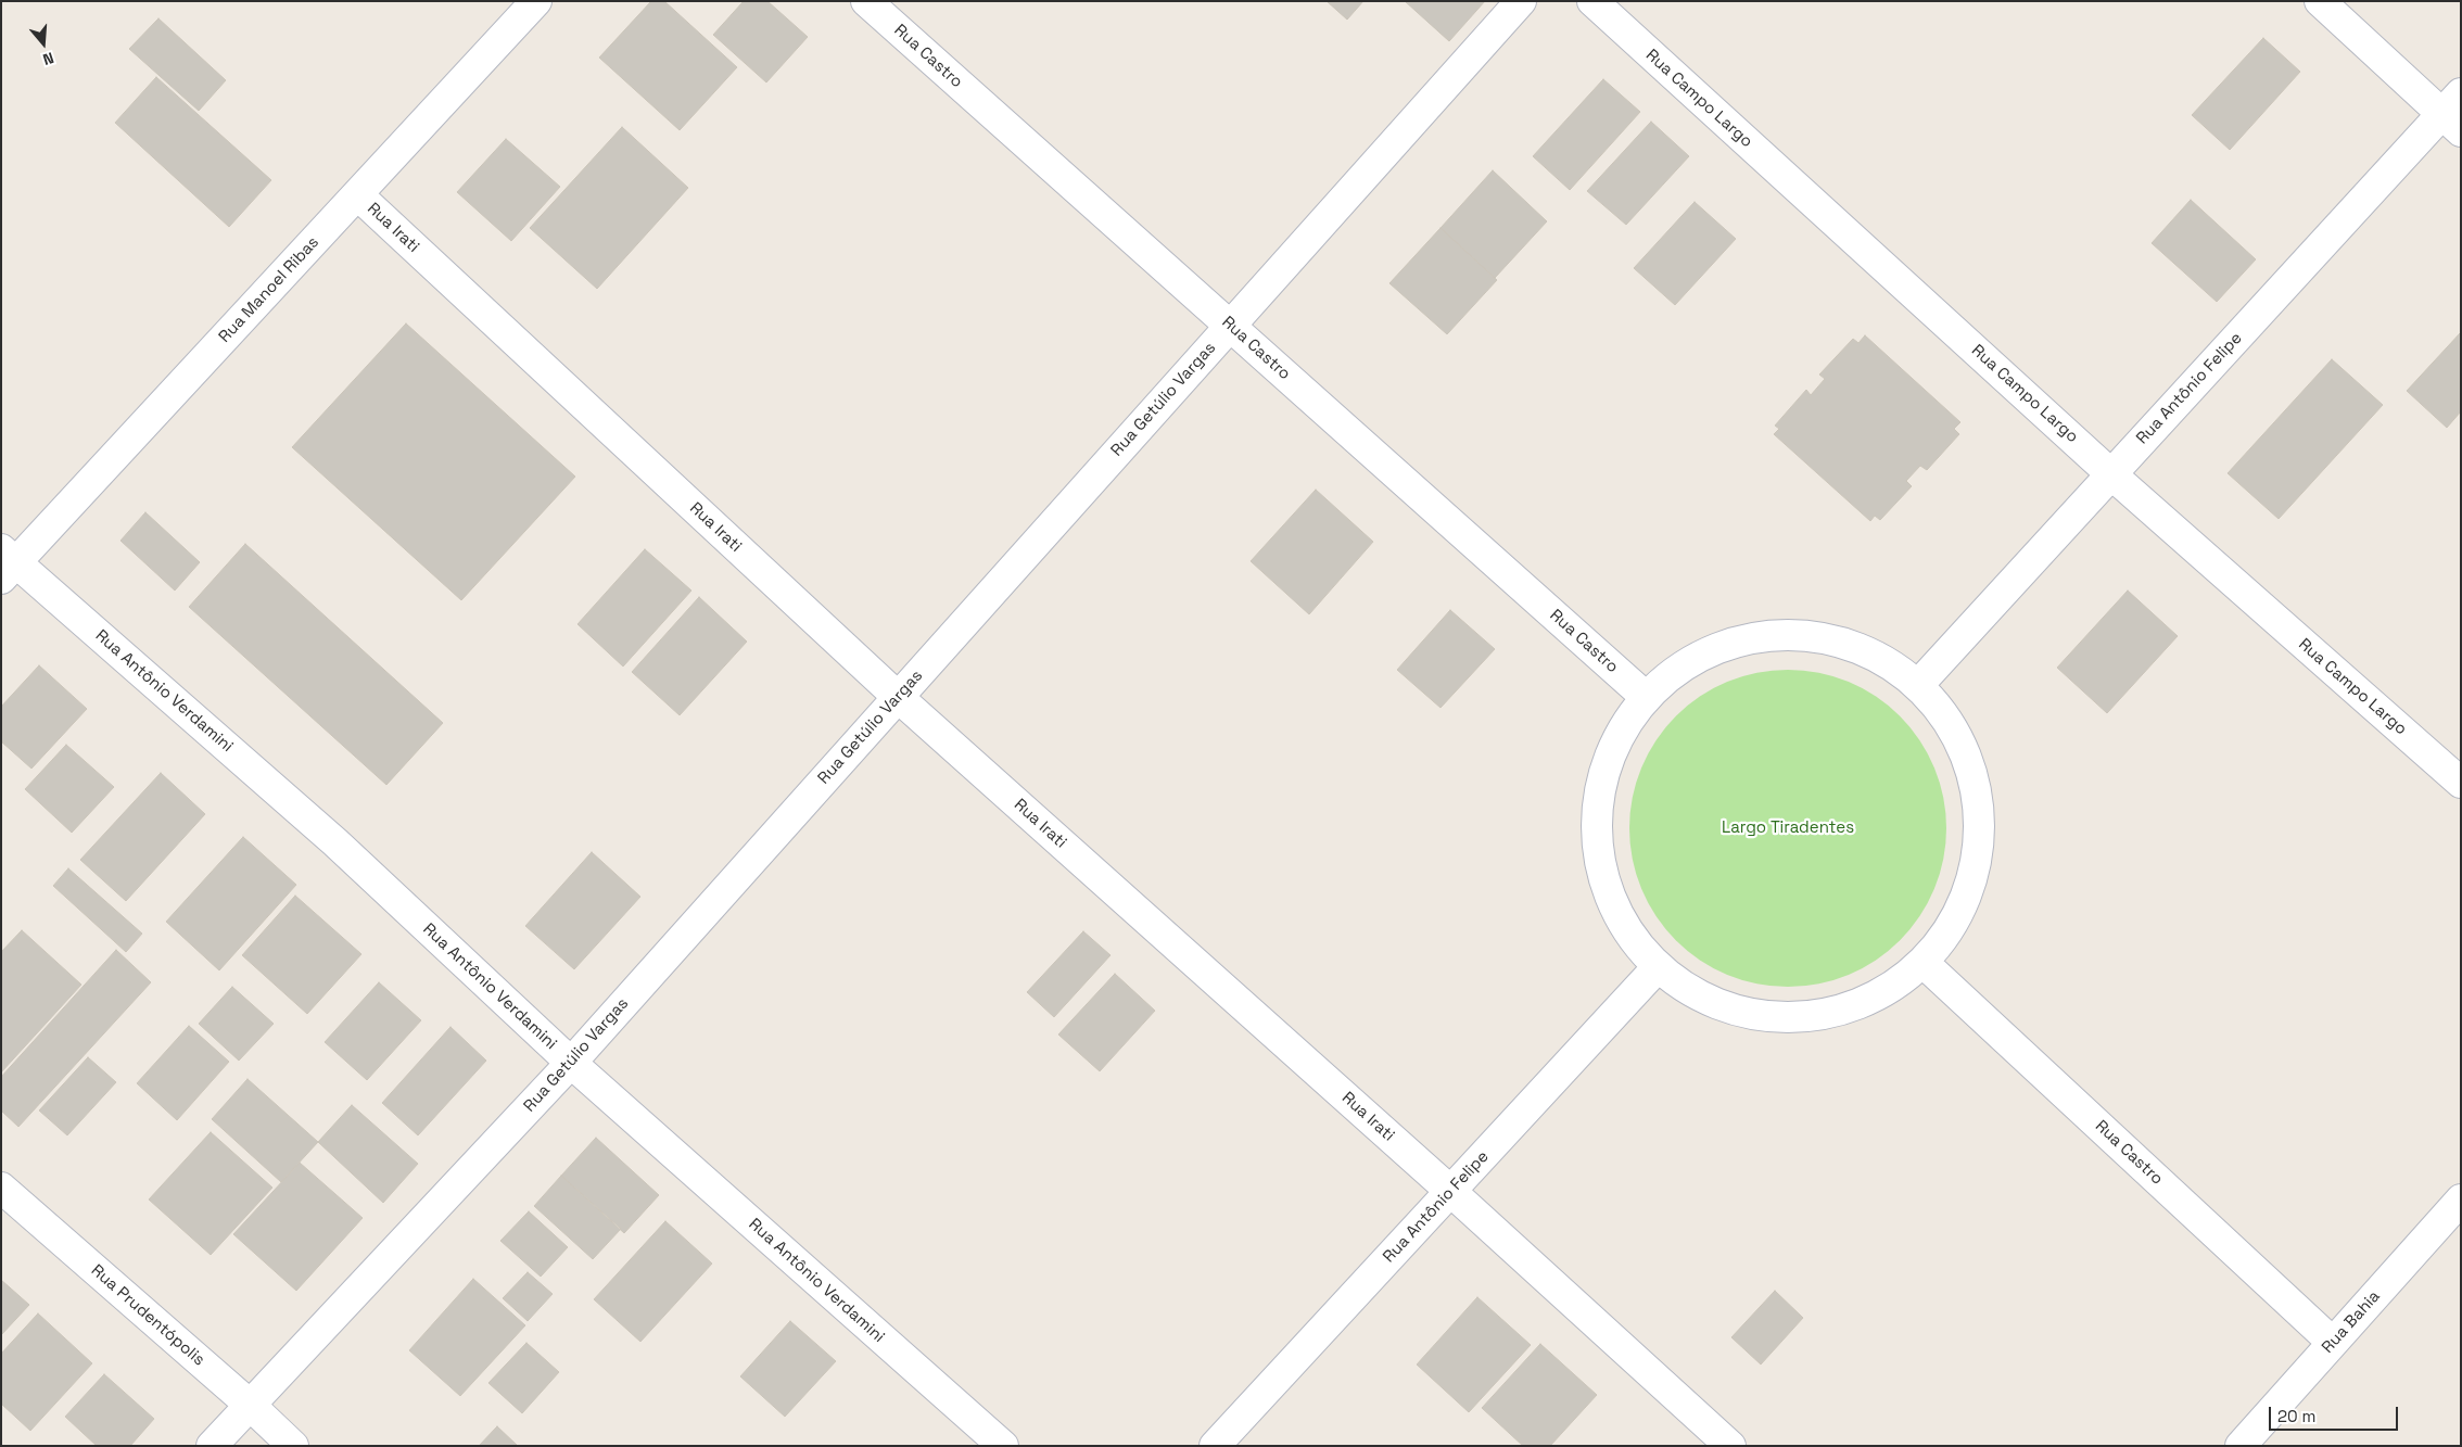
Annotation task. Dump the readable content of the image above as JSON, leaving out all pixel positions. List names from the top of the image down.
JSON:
{
  "streets": {
    "street": [
      "Rua Castro",
      "Rua Campo Largo",
      "Rua Irati",
      "Rua Manoel Ribas",
      "Rua Antônio Felipe",
      "Rua Getúlio Vargas",
      "Rua Antônio Verdamini",
      "Rua Prudentópolis",
      "Rua Bahia"
    ]
  },
  "crossings": [
    ["Rua Castro", "Rua Getúlio Vargas"],
    ["Rua Castro", "Rua Bahia"],
    ["Rua Campo Largo", "Rua Antônio Felipe"],
    ["Rua Irati", "Rua Manoel Ribas"],
    ["Rua Irati", "Rua Antônio Felipe"],
    ["Rua Irati", "Rua Getúlio Vargas"],
    ["Rua Manoel Ribas", "Rua Antônio Verdamini"],
    ["Rua Getúlio Vargas", "Rua Antônio Verdamini"],
    ["Rua Getúlio Vargas", "Rua Prudentópolis"]
  ],
  "parks": ["Largo Tiradentes"],
  "scale_bar": "20 m",
  "north": "bottom"
}
